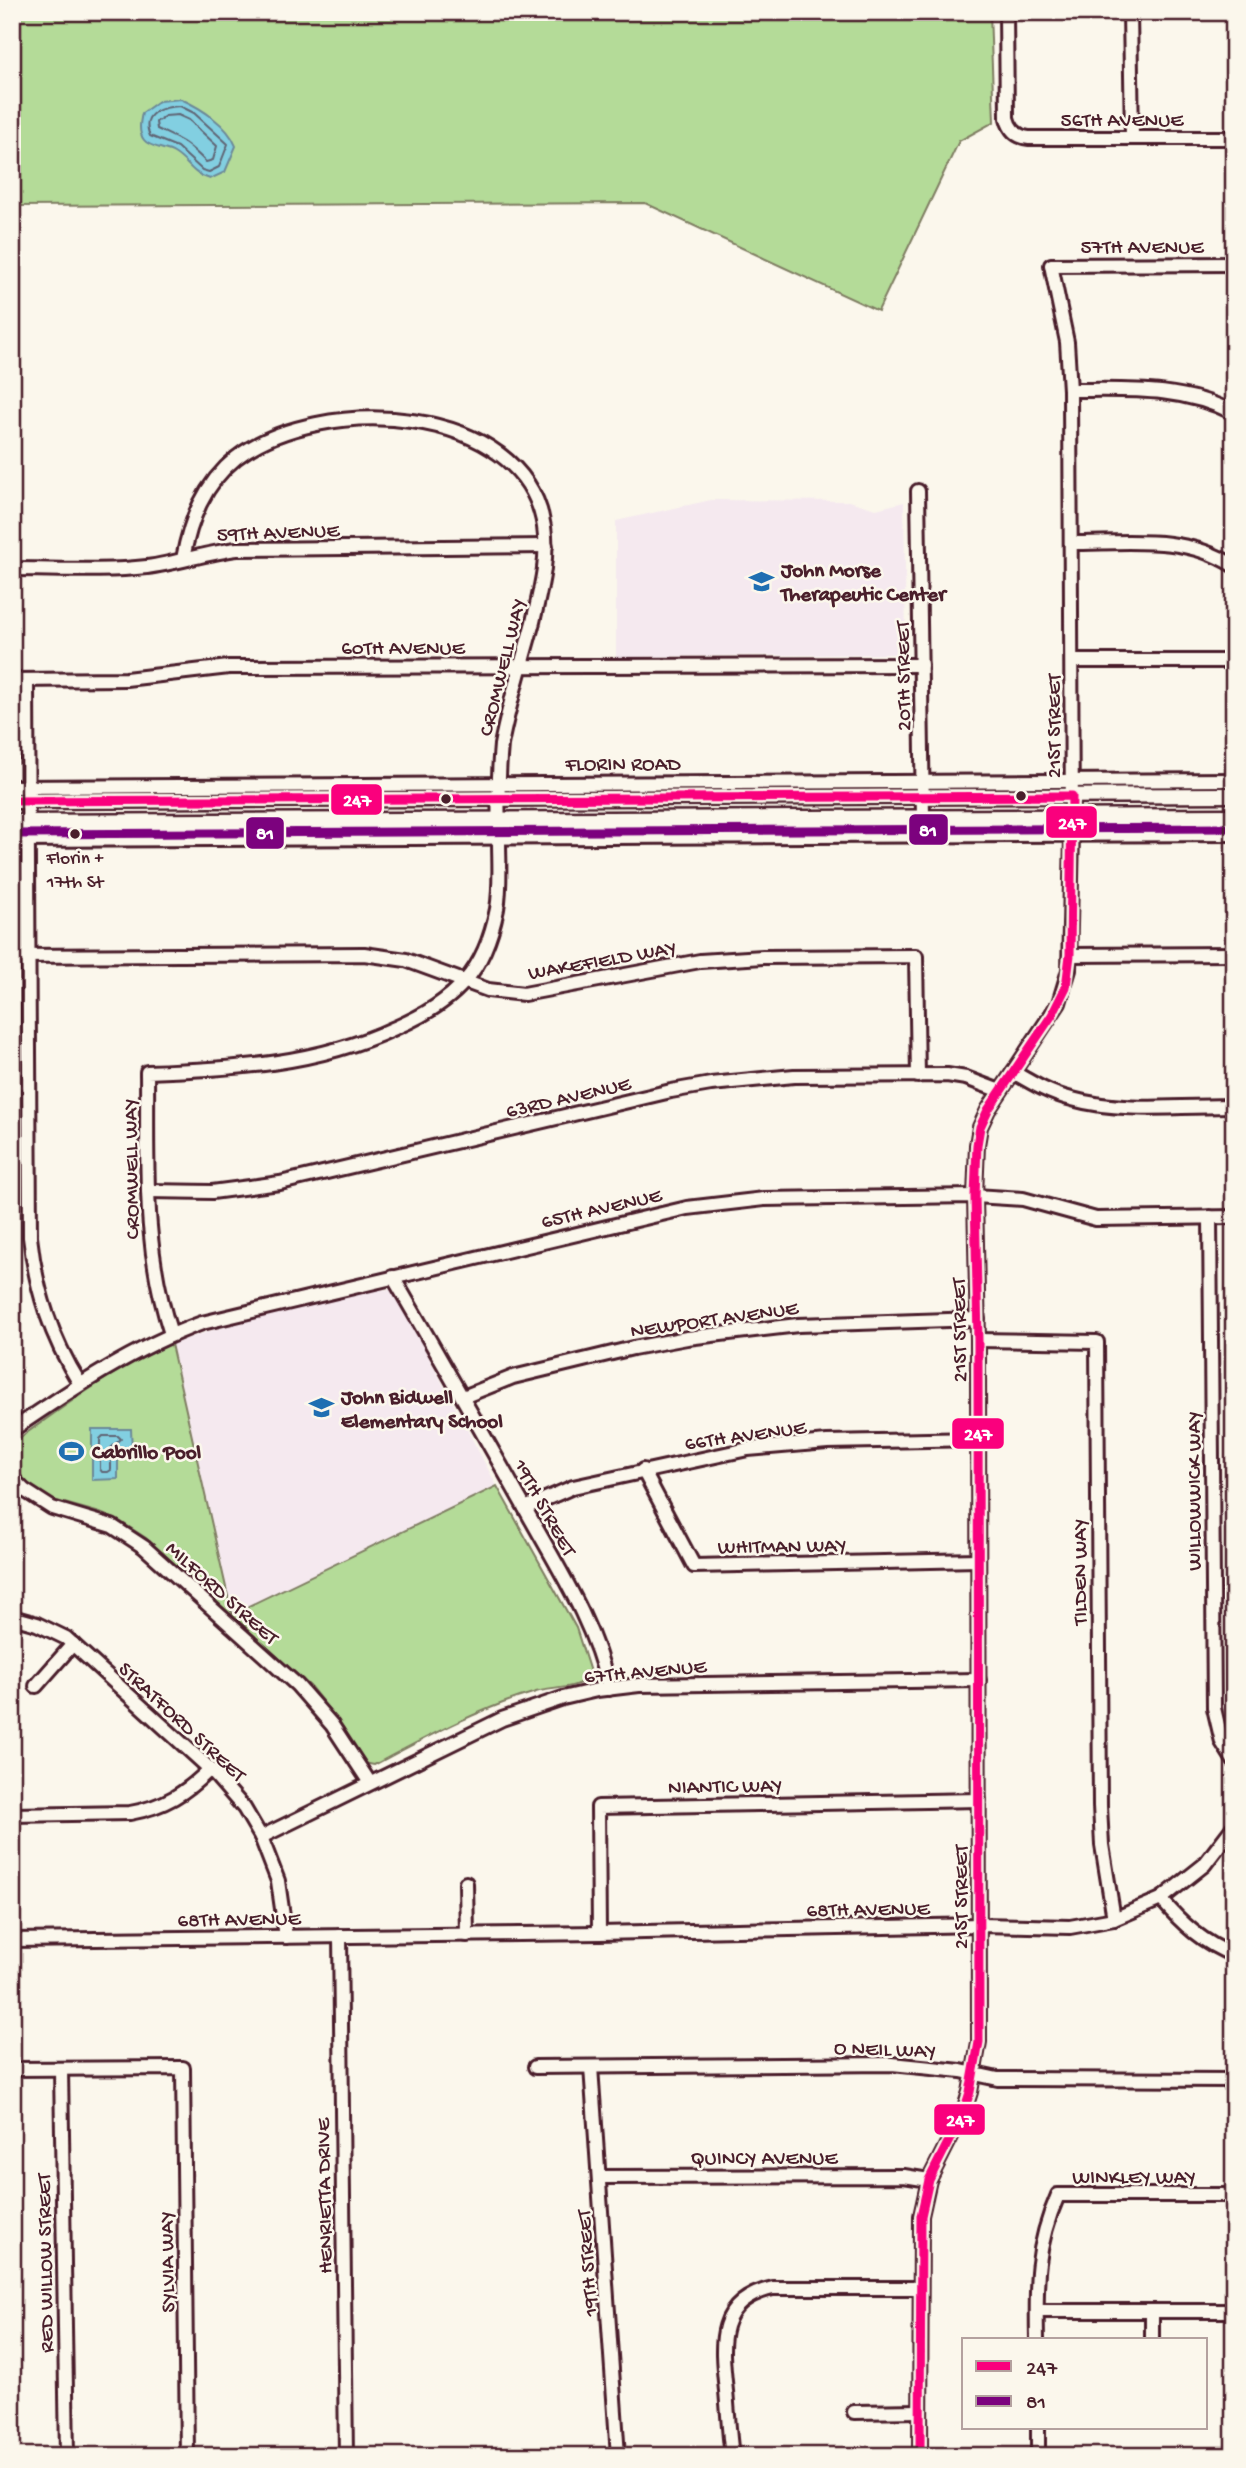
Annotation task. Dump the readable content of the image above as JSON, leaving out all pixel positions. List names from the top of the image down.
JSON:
{
  "streets": {
    "main road": ["FLORIN ROAD"],
    "street": [
      "56TH AVENUE",
      "57TH AVENUE",
      "59TH AVENUE",
      "60TH AVENUE",
      "CROMWELL WAY",
      "20TH STREET",
      "21ST STREET",
      "WAKEFIELD WAY",
      "63RD AVENUE",
      "65TH AVENUE",
      "NEWPORT AVENUE",
      "66TH AVENUE",
      "WILLOWWICK WAY",
      "19TH STREET",
      "WHITMAN WAY",
      "TILDEN WAY",
      "MILFORD STREET",
      "67TH AVENUE",
      "STRATFORD STREET",
      "NIANTIC WAY",
      "68TH AVENUE",
      "O NEIL WAY",
      "QUINCY AVENUE",
      "WINKLEY WAY",
      "HENRIETTA DRIVE",
      "SYLVIA WAY",
      "RED WILLOW STREET"
    ]
  },
  "crossings": [
    ["57TH AVENUE", "21ST STREET"],
    ["59TH AVENUE", "CROMWELL WAY"],
    ["60TH AVENUE", "CROMWELL WAY"],
    ["60TH AVENUE", "20TH STREET"],
    ["CROMWELL WAY", "FLORIN ROAD"],
    ["CROMWELL WAY", "WAKEFIELD WAY"],
    ["CROMWELL WAY", "63RD AVENUE"],
    ["CROMWELL WAY", "65TH AVENUE"],
    ["20TH STREET", "FLORIN ROAD"],
    ["21ST STREET", "FLORIN ROAD"],
    ["21ST STREET", "63RD AVENUE"],
    ["21ST STREET", "65TH AVENUE"],
    ["21ST STREET", "NEWPORT AVENUE"],
    ["21ST STREET", "66TH AVENUE"],
    ["21ST STREET", "WHITMAN WAY"],
    ["21ST STREET", "TILDEN WAY"],
    ["21ST STREET", "67TH AVENUE"],
    ["21ST STREET", "NIANTIC WAY"],
    ["21ST STREET", "68TH AVENUE"],
    ["21ST STREET", "O NEIL WAY"],
    ["21ST STREET", "QUINCY AVENUE"],
    ["WAKEFIELD WAY", "63RD AVENUE"],
    ["65TH AVENUE", "WILLOWWICK WAY"],
    ["65TH AVENUE", "19TH STREET"],
    ["NEWPORT AVENUE", "19TH STREET"],
    ["66TH AVENUE", "19TH STREET"],
    ["66TH AVENUE", "WHITMAN WAY"],
    ["19TH STREET", "67TH AVENUE"],
    ["19TH STREET", "O NEIL WAY"],
    ["19TH STREET", "QUINCY AVENUE"],
    ["TILDEN WAY", "68TH AVENUE"],
    ["MILFORD STREET", "67TH AVENUE"],
    ["67TH AVENUE", "STRATFORD STREET"],
    ["STRATFORD STREET", "68TH AVENUE"],
    ["NIANTIC WAY", "68TH AVENUE"],
    ["68TH AVENUE", "HENRIETTA DRIVE"],
    ["SYLVIA WAY", "RED WILLOW STREET"]
  ],
  "places": {
    "school or university": ["John Morse Therapeutic Center", "John Bidwell Elementary School"],
    "other": ["Florin + 17th St"],
    "sports": ["Cabrillo Pool"]
  },
  "lines": ["transit line 247", "transit line 81"],
  "legend": ["247", "81"]
}
